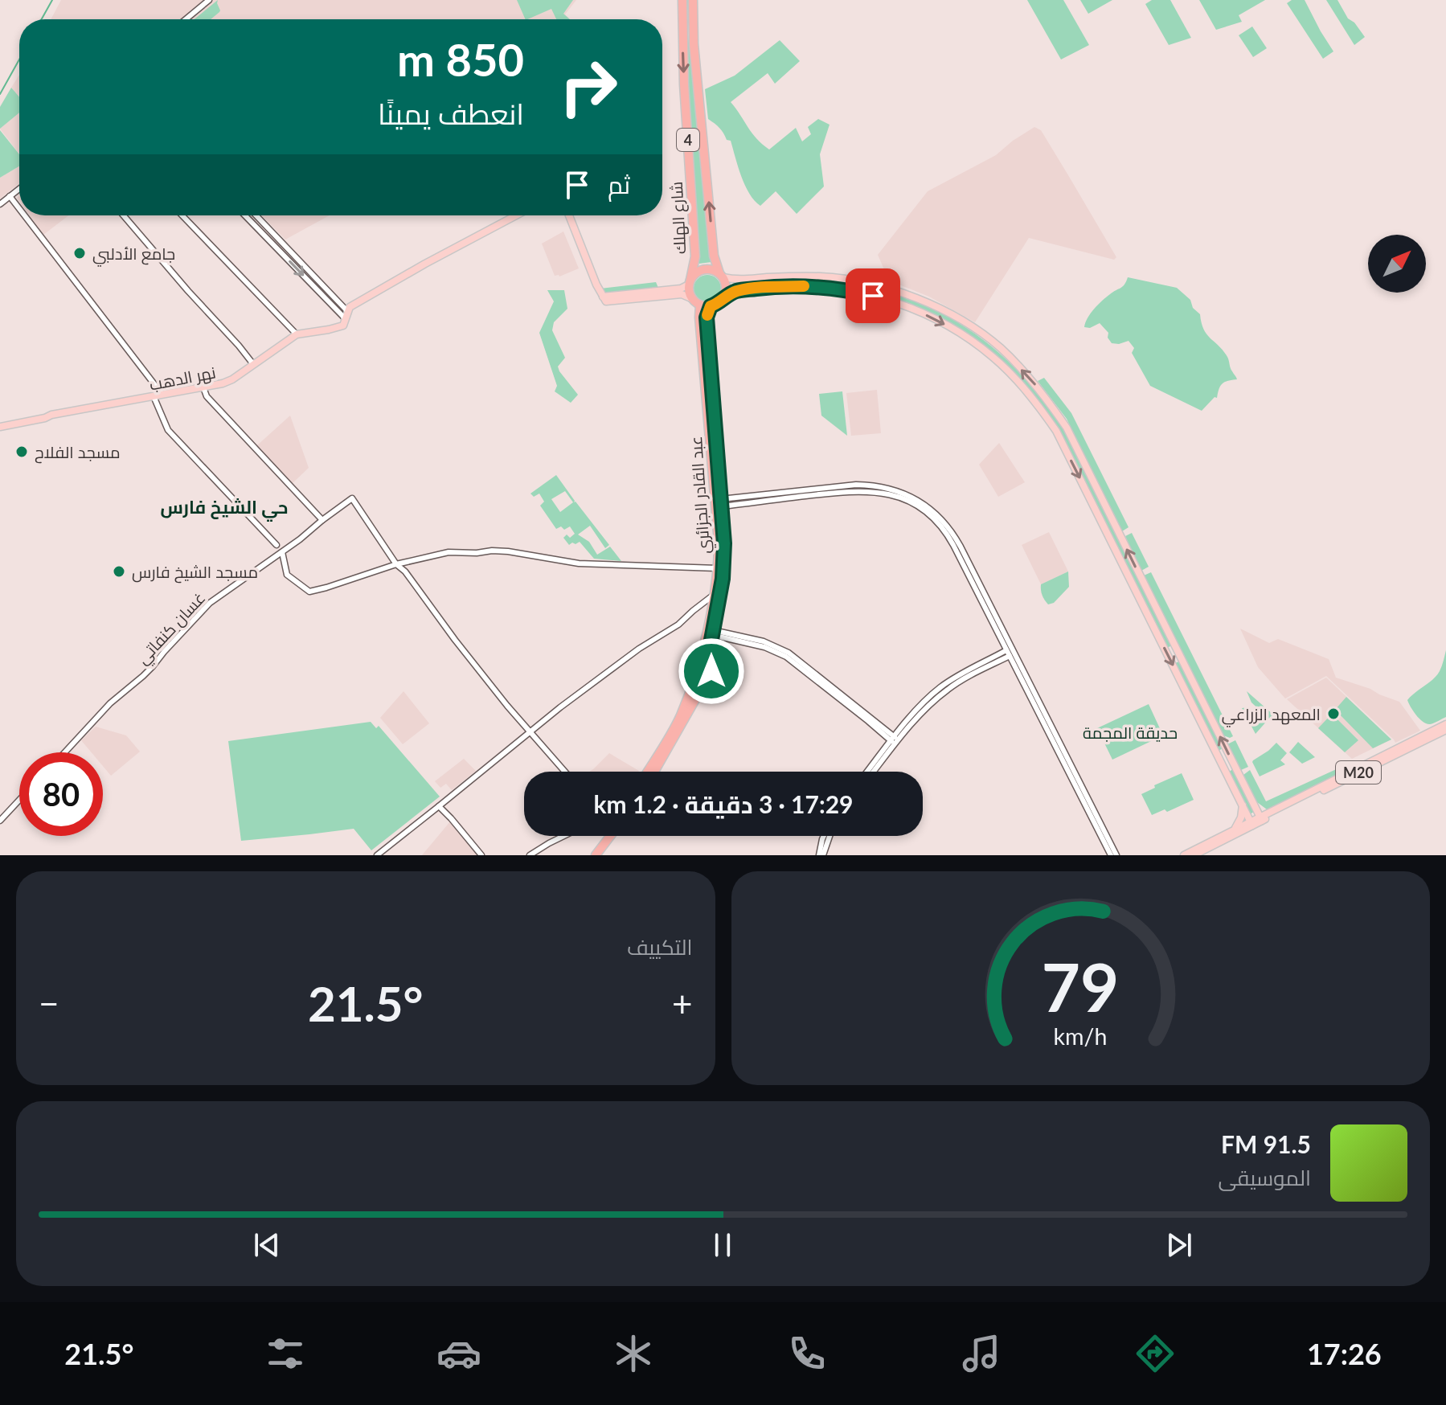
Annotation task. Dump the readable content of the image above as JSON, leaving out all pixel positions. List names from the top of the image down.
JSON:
{
  "streets": {
    "highway": ["4", "شارع الهلك", "عبد القادر الجزائري"],
    "main road": ["نهر الدهب", "M20"],
    "street": ["غسان كنفاتي"]
  },
  "crossings": [
    ["شارع الهلك", "عبد القادر الجزائري"]
  ],
  "districts": ["حي الشيخ فارس"],
  "parks": ["حديقة المجمة"],
  "places": [
    "جامع الأدلبي",
    "مسجد الفلاح",
    "مسجد الشيخ فارس",
    "المعهد الزراعي"
  ],
  "north": "top right",
  "page": {
    "turn": ["850 m", "انعطف يمينًا"],
    "then": "ثم",
    "limit": "80",
    "trip": "17:29 · 3 دقيقة · 1.2 km",
    "tile": "التكييف",
    "heat": ["−", "21.5°", "+"],
    "song": ["91.5 FM", "الموسيقى"],
    "tabs": ["17:26", "21.5°"],
    "gauge": ["79", "km/h"]
  }
}
